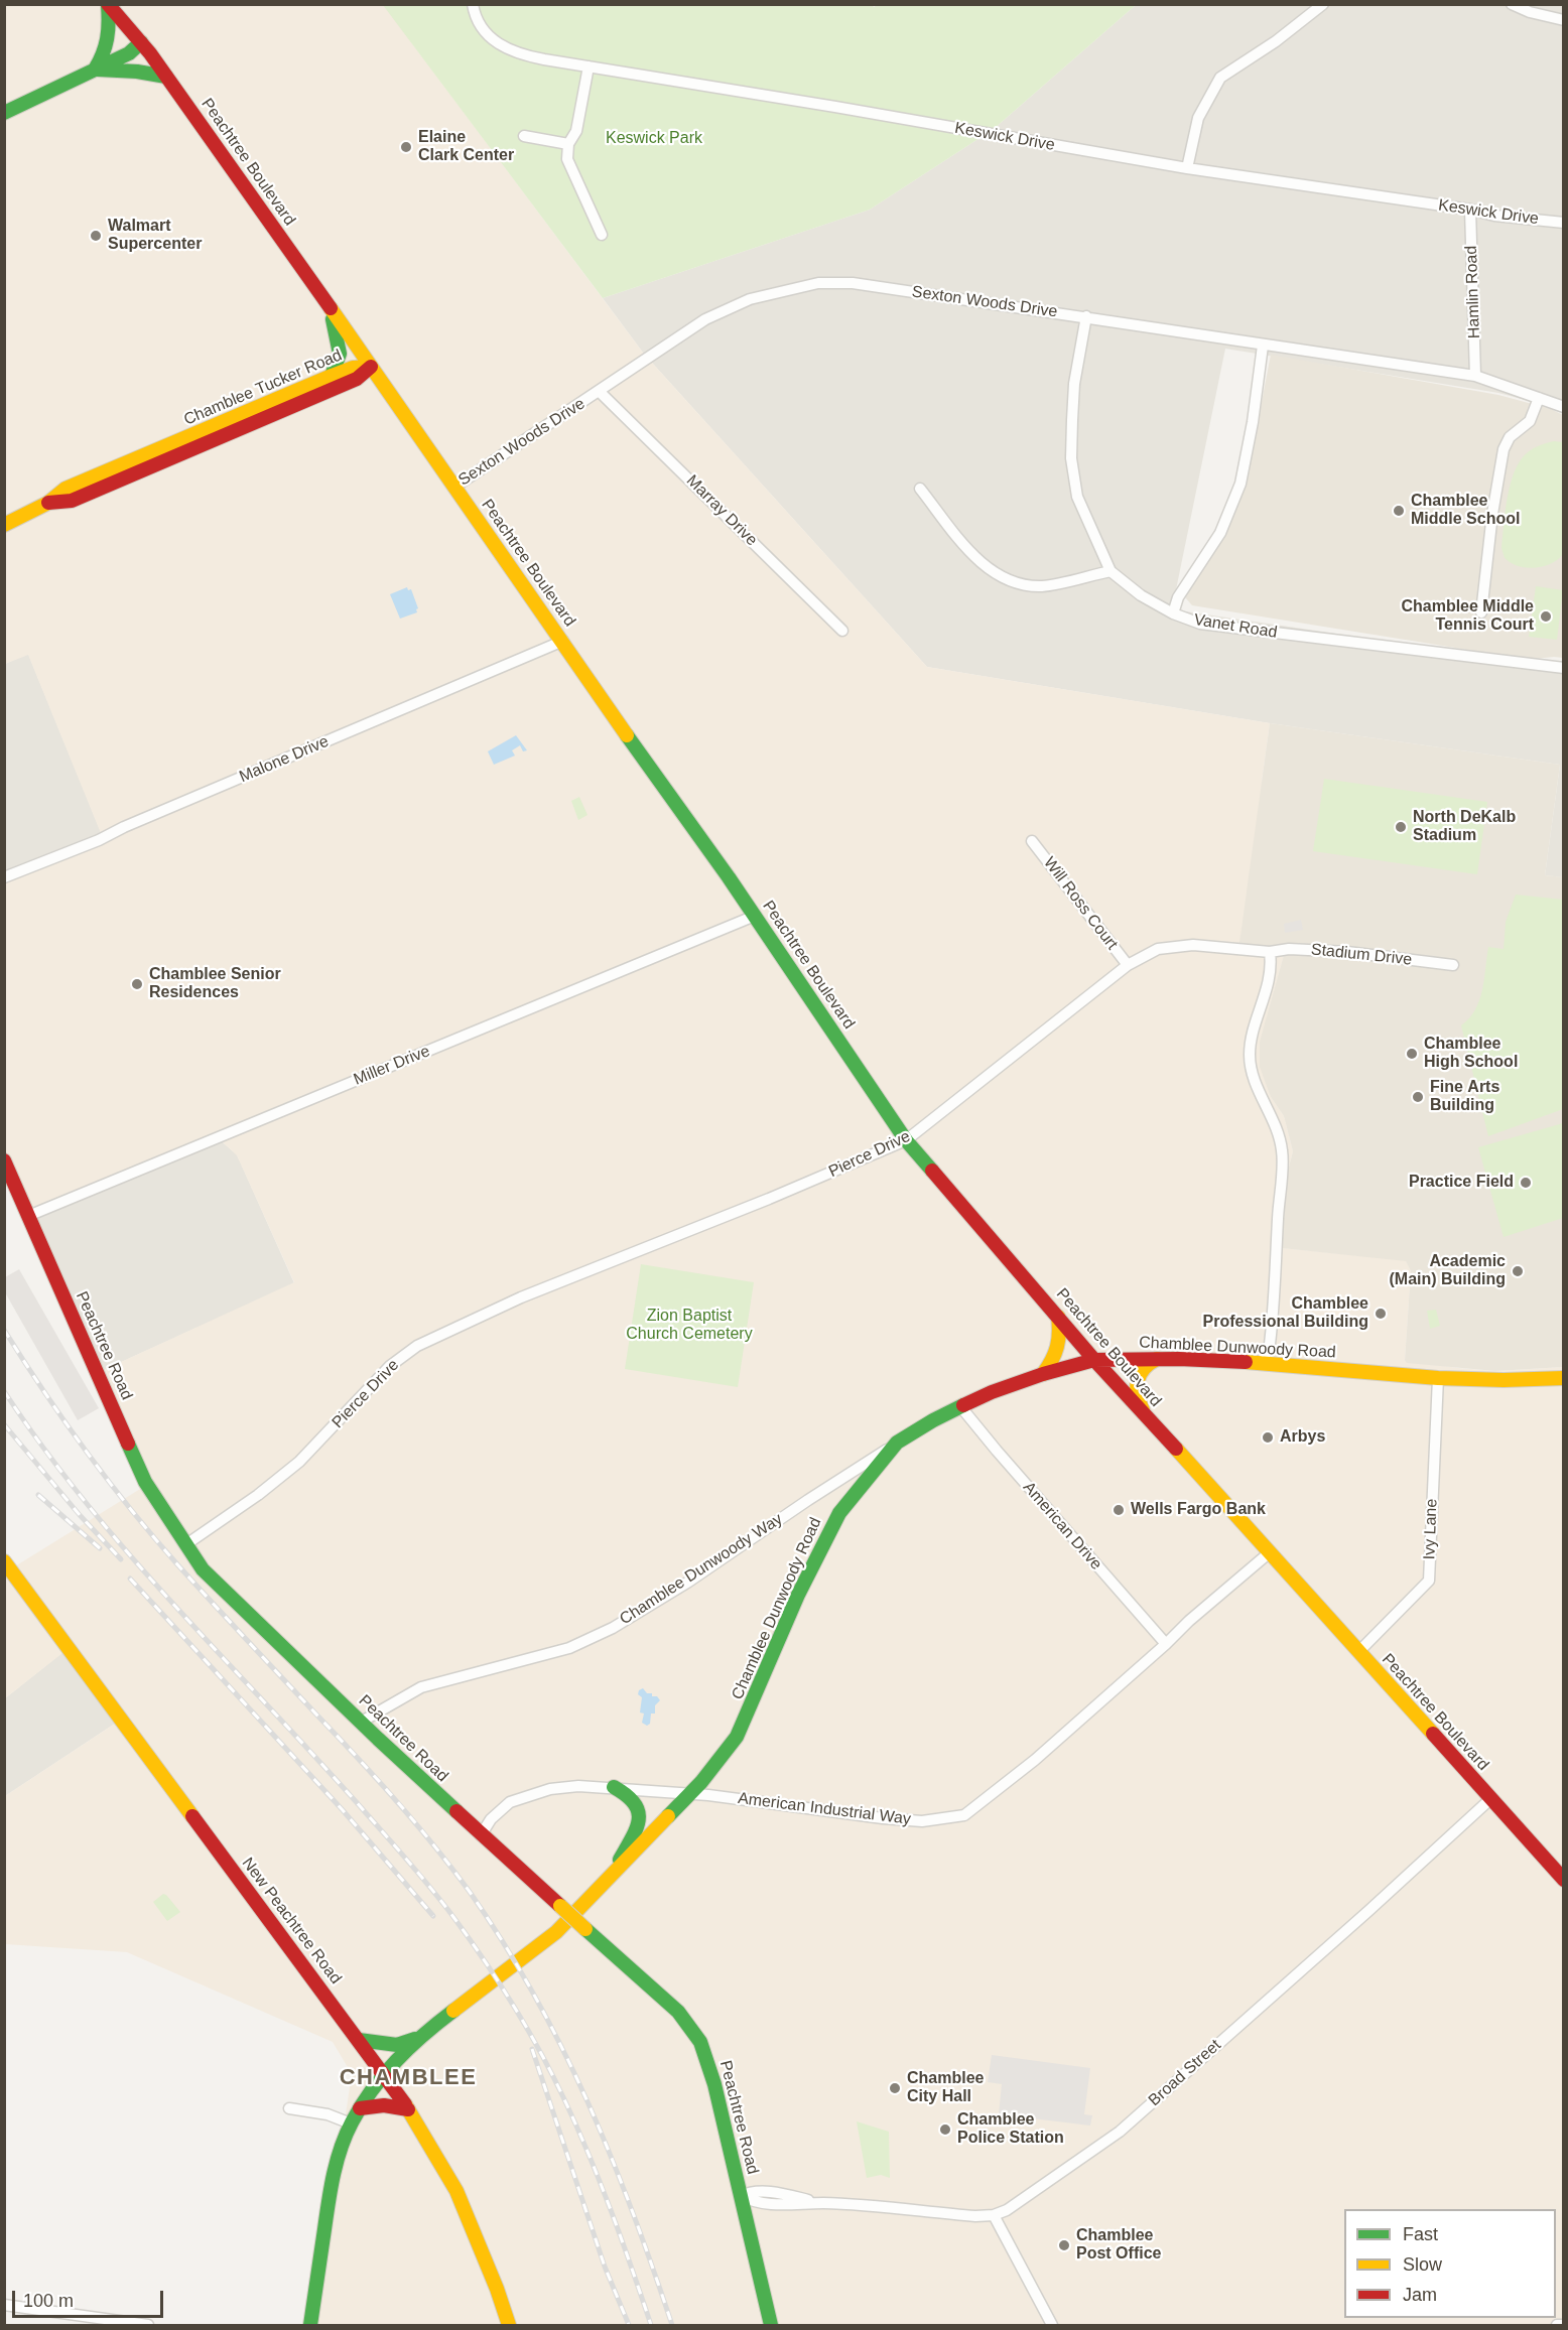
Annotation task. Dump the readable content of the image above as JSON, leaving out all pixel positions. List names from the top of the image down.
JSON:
{
  "streets": {
    "main road": [
      "Peachtree Boulevard",
      "Chamblee Tucker Road",
      "Peachtree Road",
      "Chamblee Dunwoody Road",
      "New Peachtree Road"
    ],
    "street": [
      "Keswick Drive",
      "Hamlin Road",
      "Sexton Woods Drive",
      "Marray Drive",
      "Vanet Road",
      "Malone Drive",
      "Will Ross Court",
      "Stadium Drive",
      "Miller Drive",
      "Pierce Drive",
      "American Drive",
      "Ivy Lane",
      "Chamblee Dunwoody Way",
      "American Industrial Way",
      "Broad Street"
    ]
  },
  "crossings": [
    ["Keswick Drive", "Hamlin Road"],
    ["Peachtree Boulevard", "Sexton Woods Drive"],
    ["Peachtree Boulevard", "Chamblee Tucker Road"],
    ["Peachtree Boulevard", "Malone Drive"],
    ["Peachtree Boulevard", "Miller Drive"],
    ["Peachtree Boulevard", "Pierce Drive"],
    ["Peachtree Boulevard", "Chamblee Dunwoody Road"],
    ["Peachtree Boulevard", "Ivy Lane"],
    ["Peachtree Boulevard", "American Industrial Way"],
    ["Peachtree Boulevard", "Broad Street"],
    ["Hamlin Road", "Sexton Woods Drive"],
    ["Sexton Woods Drive", "Marray Drive"],
    ["Sexton Woods Drive", "Vanet Road"],
    ["Will Ross Court", "Pierce Drive"],
    ["Stadium Drive", "Pierce Drive"],
    ["Miller Drive", "Peachtree Road"],
    ["Pierce Drive", "Peachtree Road"],
    ["Peachtree Road", "Chamblee Dunwoody Way"],
    ["Peachtree Road", "American Industrial Way"],
    ["Chamblee Dunwoody Road", "American Drive"],
    ["Chamblee Dunwoody Road", "Ivy Lane"],
    ["Chamblee Dunwoody Road", "Chamblee Dunwoody Way"],
    ["Chamblee Dunwoody Road", "American Industrial Way"],
    ["Chamblee Dunwoody Road", "New Peachtree Road"],
    ["American Drive", "American Industrial Way"]
  ],
  "districts": ["CHAMBLEE"],
  "parks": ["Keswick Park", "Zion Baptist Church Cemetery"],
  "places": [
    "Elaine Clark Center",
    "Walmart Supercenter",
    "Chamblee Middle School",
    "Chamblee Middle Tennis Court",
    "North DeKalb Stadium",
    "Chamblee Senior Residences",
    "Chamblee High School",
    "Fine Arts Building",
    "Practice Field",
    "Academic (Main) Building",
    "Chamblee Professional Building",
    "Arbys",
    "Wells Fargo Bank",
    "Chamblee City Hall",
    "Chamblee Police Station",
    "Chamblee Post Office"
  ],
  "legend": ["Fast", "Slow", "Jam"],
  "scale_bar": "100 m"
}
